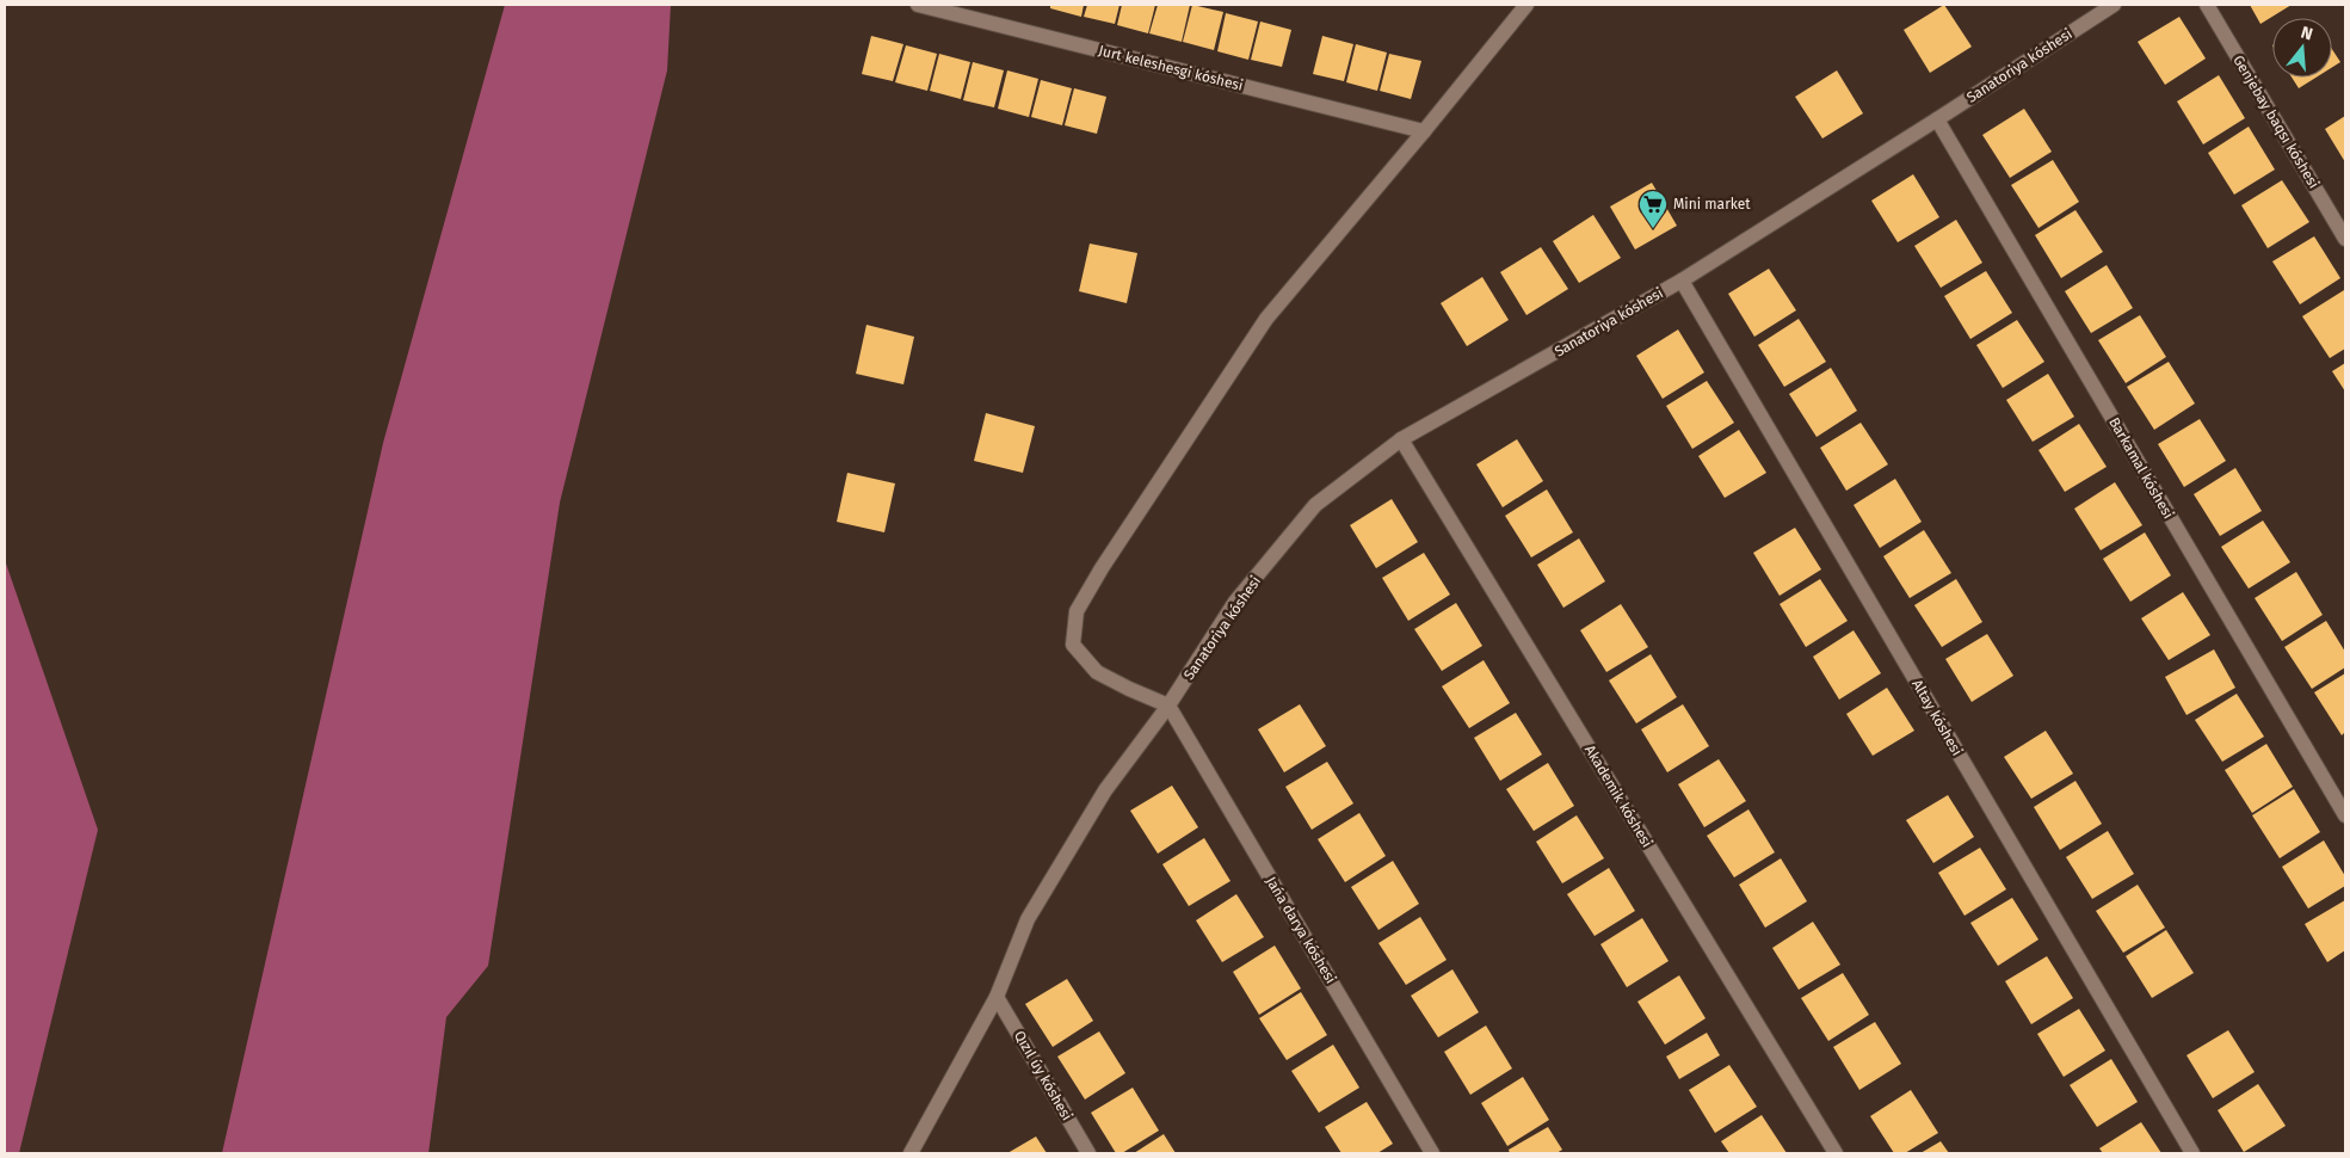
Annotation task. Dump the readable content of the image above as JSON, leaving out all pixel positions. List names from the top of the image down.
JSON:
{
  "streets": {
    "street": [
      "Sanatoriya kóshesi",
      "Jurt keleshesgi kóshesi",
      "Genjebay baqsı kóshesi",
      "Barkamal kóshesi",
      "Altay kóshesi",
      "Akademik kóshesi",
      "Jańa darya kóshesi",
      "Qızıl úy kóshesi"
    ]
  },
  "crossings": [
    ["Sanatoriya kóshesi", "Barkamal kóshesi"],
    ["Sanatoriya kóshesi", "Altay kóshesi"],
    ["Sanatoriya kóshesi", "Akademik kóshesi"],
    ["Sanatoriya kóshesi", "Jańa darya kóshesi"],
    ["Sanatoriya kóshesi", "Qızıl úy kóshesi"]
  ],
  "places": {
    "supermarket": ["Mini market"]
  },
  "north": "top"
}
